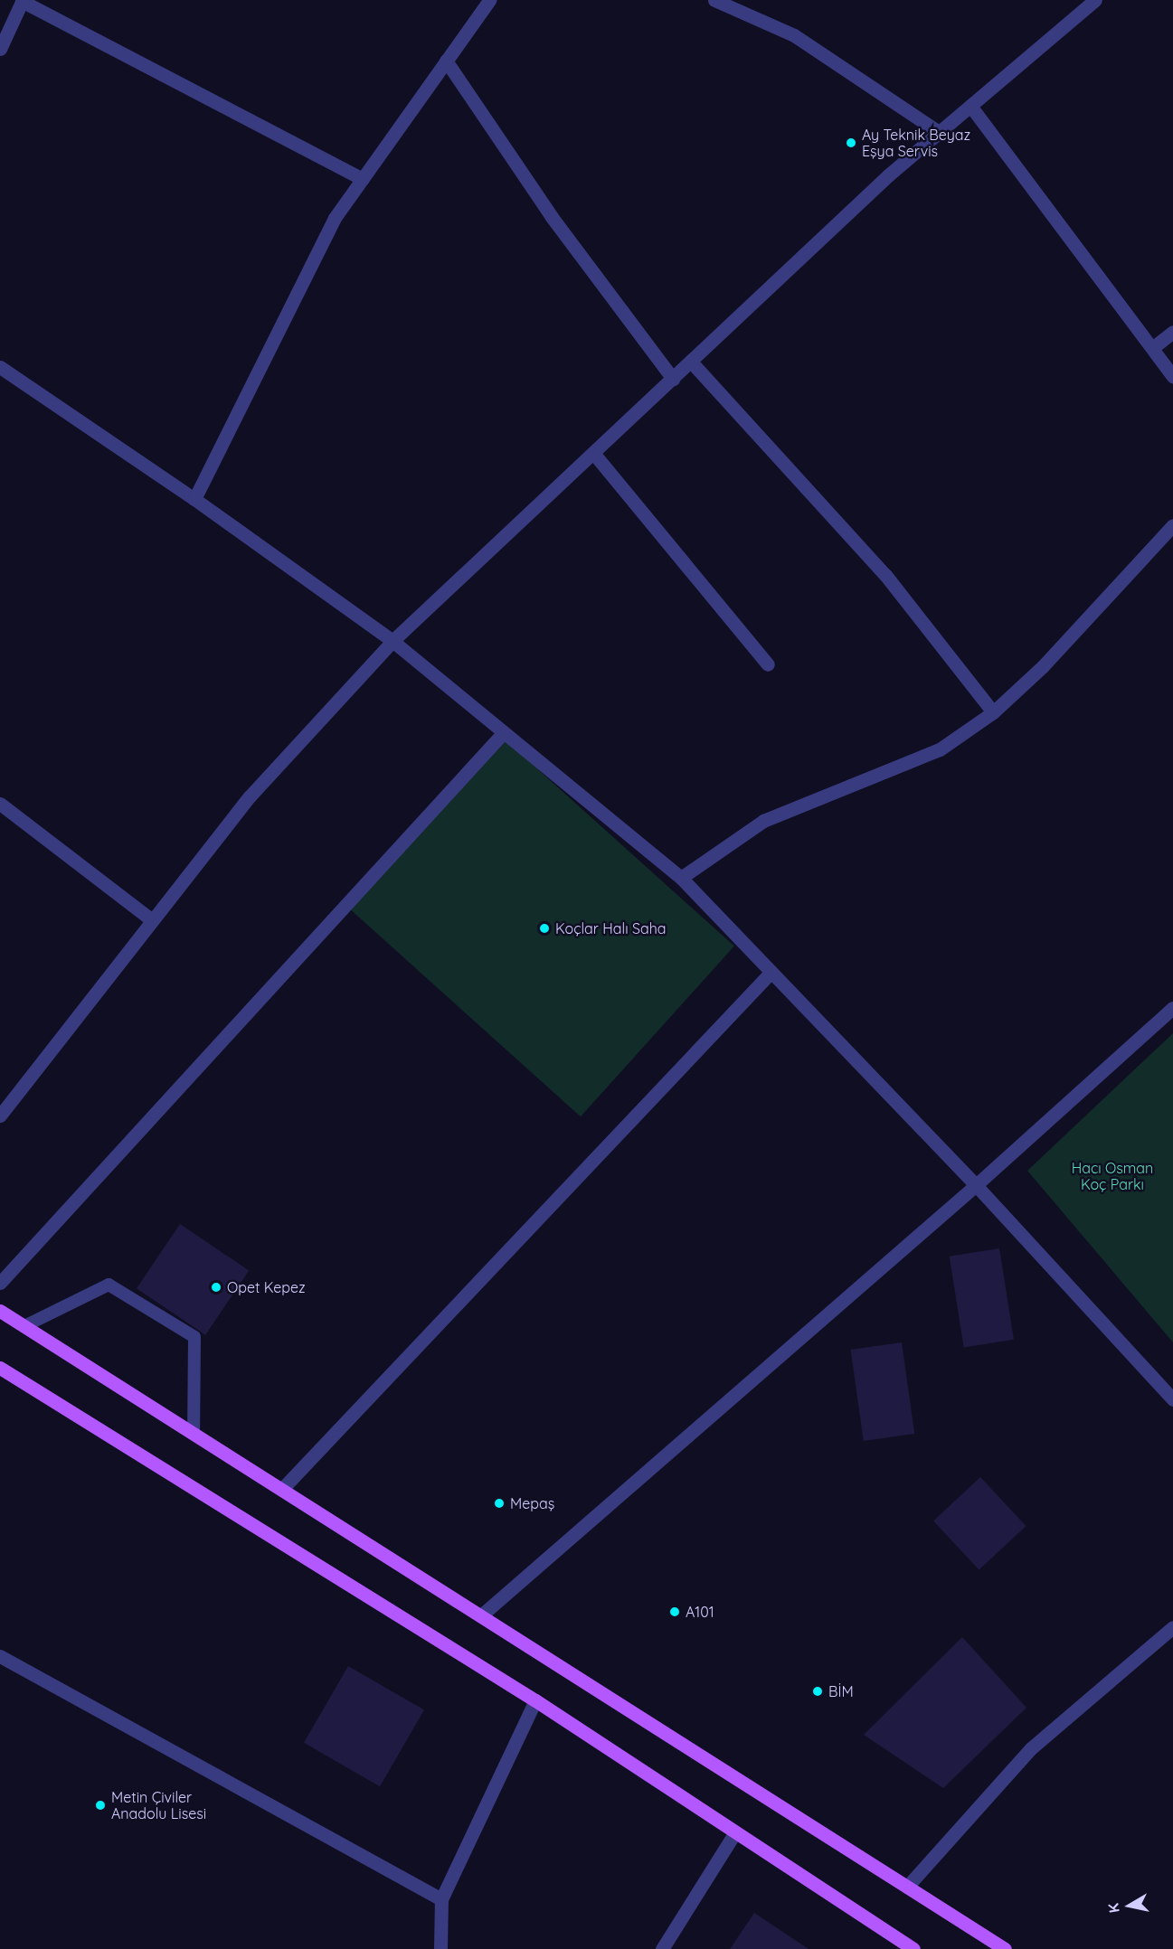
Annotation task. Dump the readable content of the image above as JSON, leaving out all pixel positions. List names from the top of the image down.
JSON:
{
  "parks": ["Hacı Osman Koç Parkı"],
  "places": [
    "Ay Teknik Beyaz Eşya Servis",
    "Koçlar Halı Saha",
    "Opet Kepez",
    "Mepaş",
    "A101",
    "BİM",
    "Metin Çiviler Anadolu Lisesi"
  ],
  "north": "left"
}
